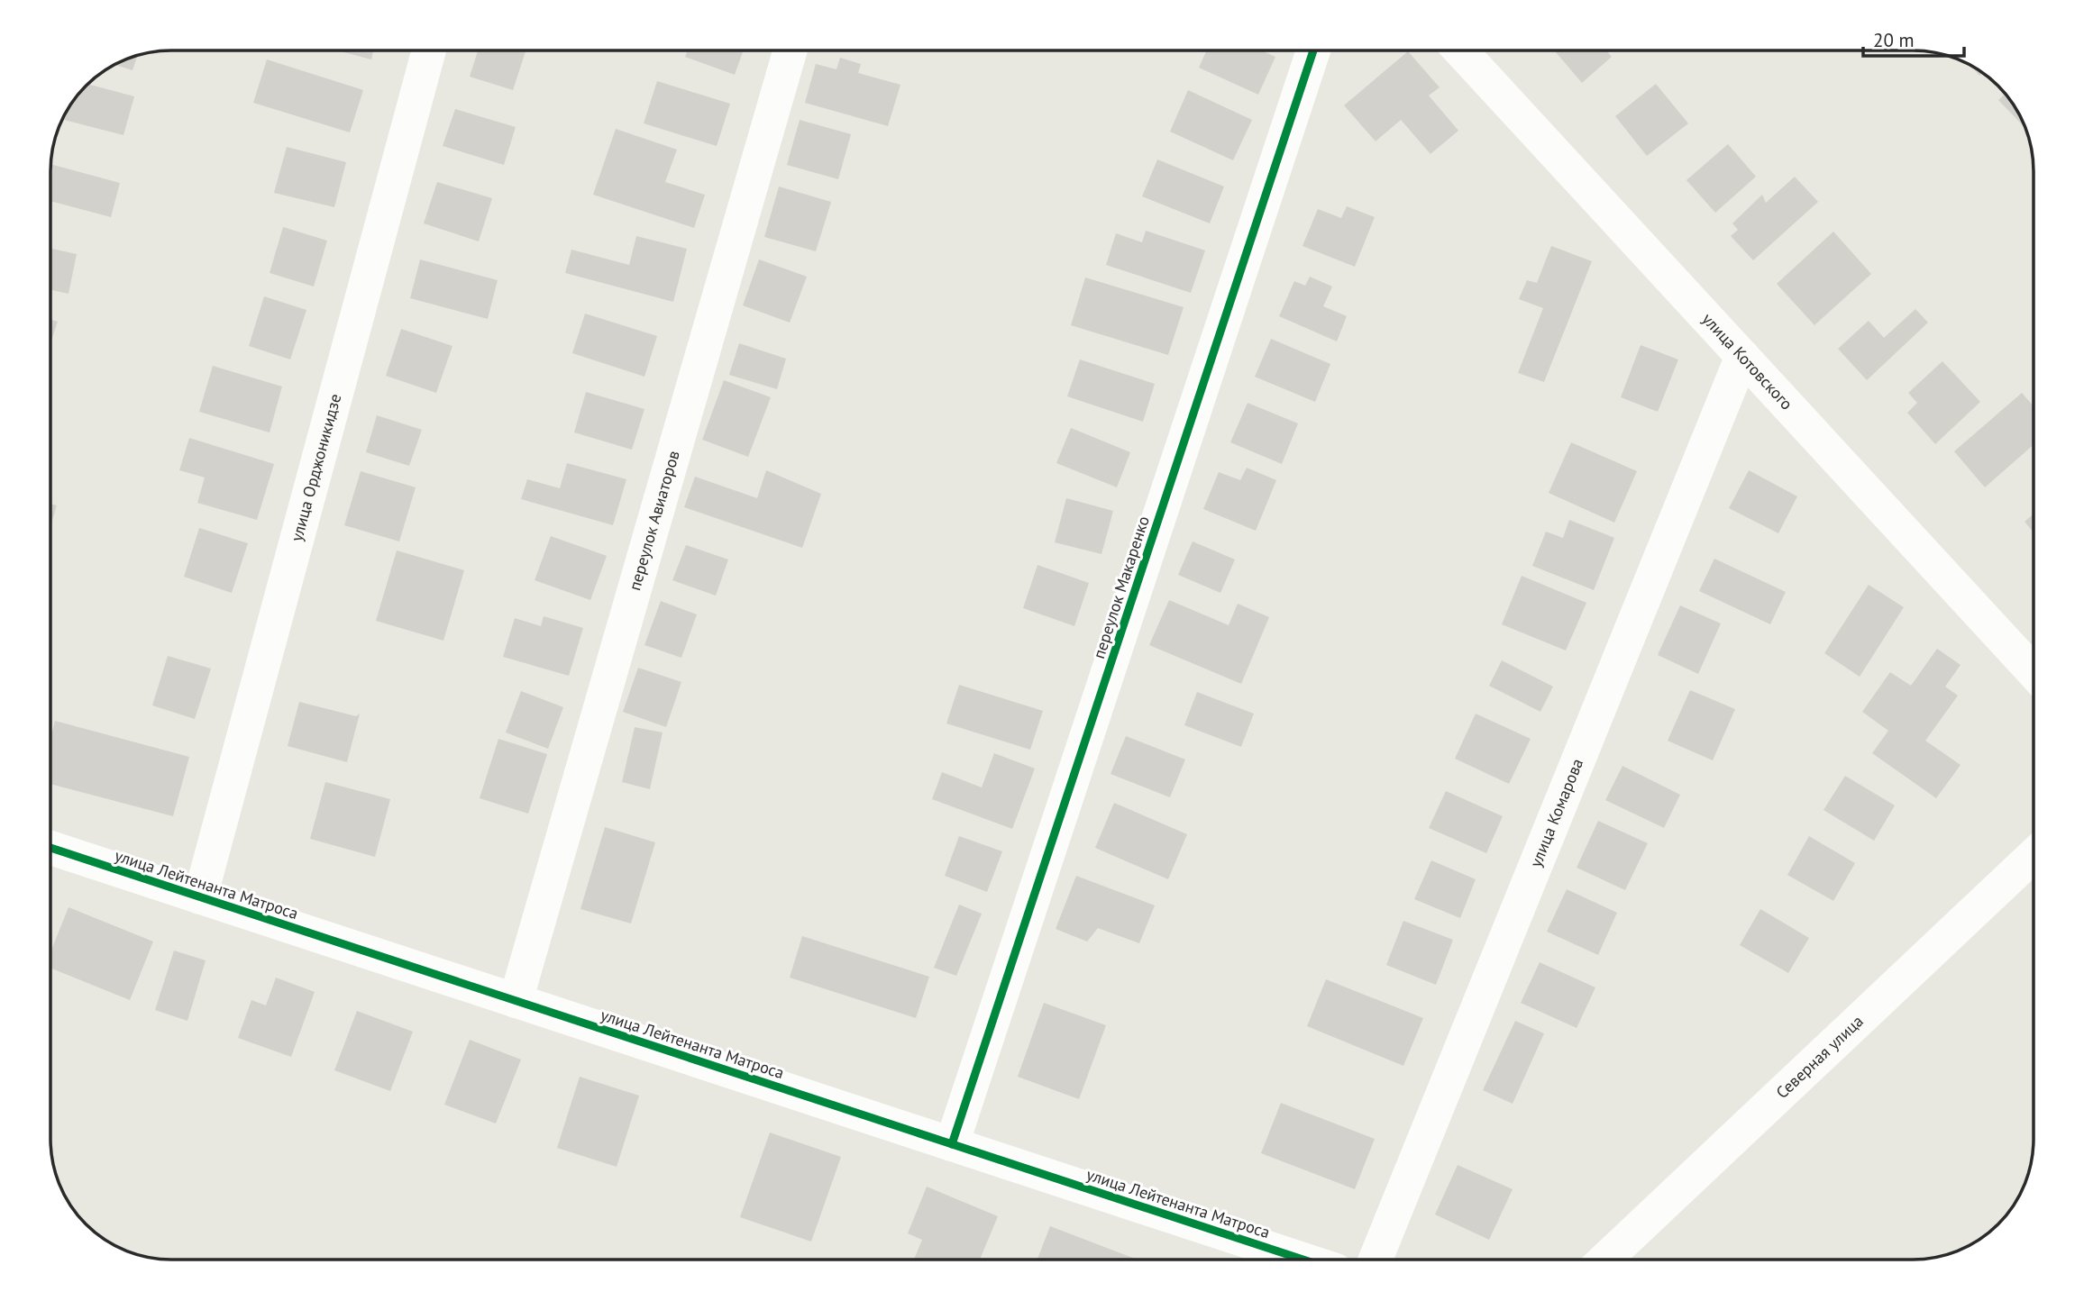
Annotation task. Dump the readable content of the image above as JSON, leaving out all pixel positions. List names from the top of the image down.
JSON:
{
  "streets": {
    "street": [
      "улица Котовского",
      "улица Орджоникидзе",
      "переулок Авиаторов",
      "переулок Макаренко",
      "улица Комарова",
      "улица Лейтенанта Матроса",
      "Северная улица"
    ]
  },
  "crossings": [
    ["улица Котовского", "улица Комарова"],
    ["улица Орджоникидзе", "улица Лейтенанта Матроса"],
    ["переулок Авиаторов", "улица Лейтенанта Матроса"],
    ["переулок Макаренко", "улица Лейтенанта Матроса"]
  ],
  "scale_bar": "20 m"
}
